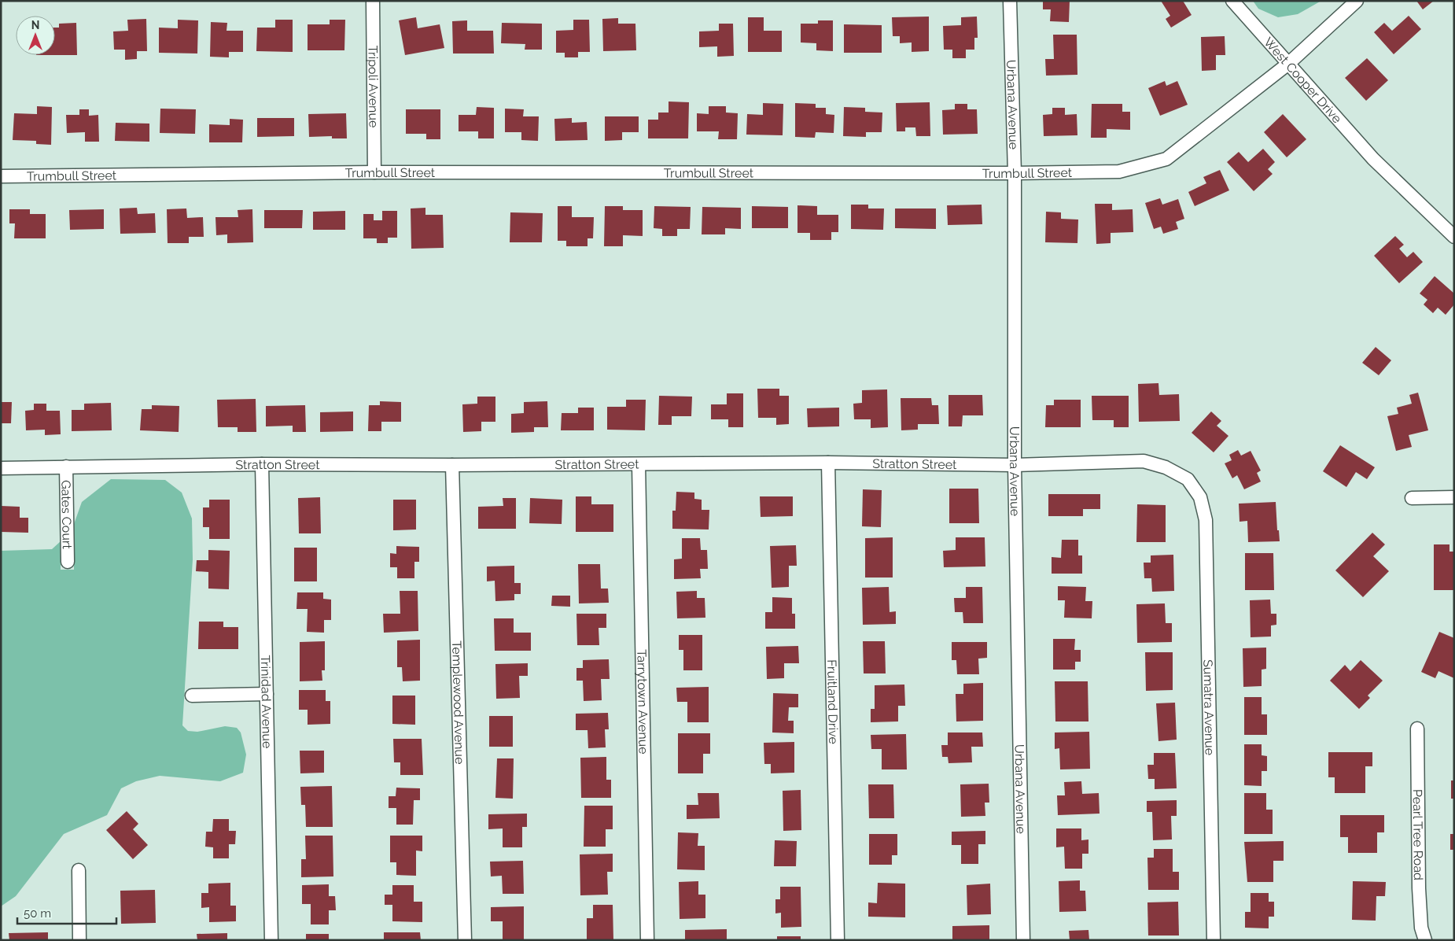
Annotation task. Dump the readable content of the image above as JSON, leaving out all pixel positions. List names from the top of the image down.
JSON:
{
  "streets": {
    "street": [
      "West Cooper Drive",
      "Tripoli Avenue",
      "Urbana Avenue",
      "Trumbull Street",
      "Stratton Street",
      "Gates Court",
      "Fruitland Drive",
      "Trinidad Avenue",
      "Tarrytown Avenue",
      "Templewood Avenue",
      "Sumatra Avenue",
      "Pearl Tree Road"
    ]
  },
  "crossings": [
    ["West Cooper Drive", "Trumbull Street"],
    ["Tripoli Avenue", "Trumbull Street"],
    ["Urbana Avenue", "Trumbull Street"],
    ["Urbana Avenue", "Stratton Street"],
    ["Stratton Street", "Gates Court"],
    ["Stratton Street", "Fruitland Drive"],
    ["Stratton Street", "Trinidad Avenue"],
    ["Stratton Street", "Tarrytown Avenue"],
    ["Stratton Street", "Templewood Avenue"],
    ["Stratton Street", "Sumatra Avenue"]
  ],
  "scale_bar": "50 m",
  "north": "top"
}
